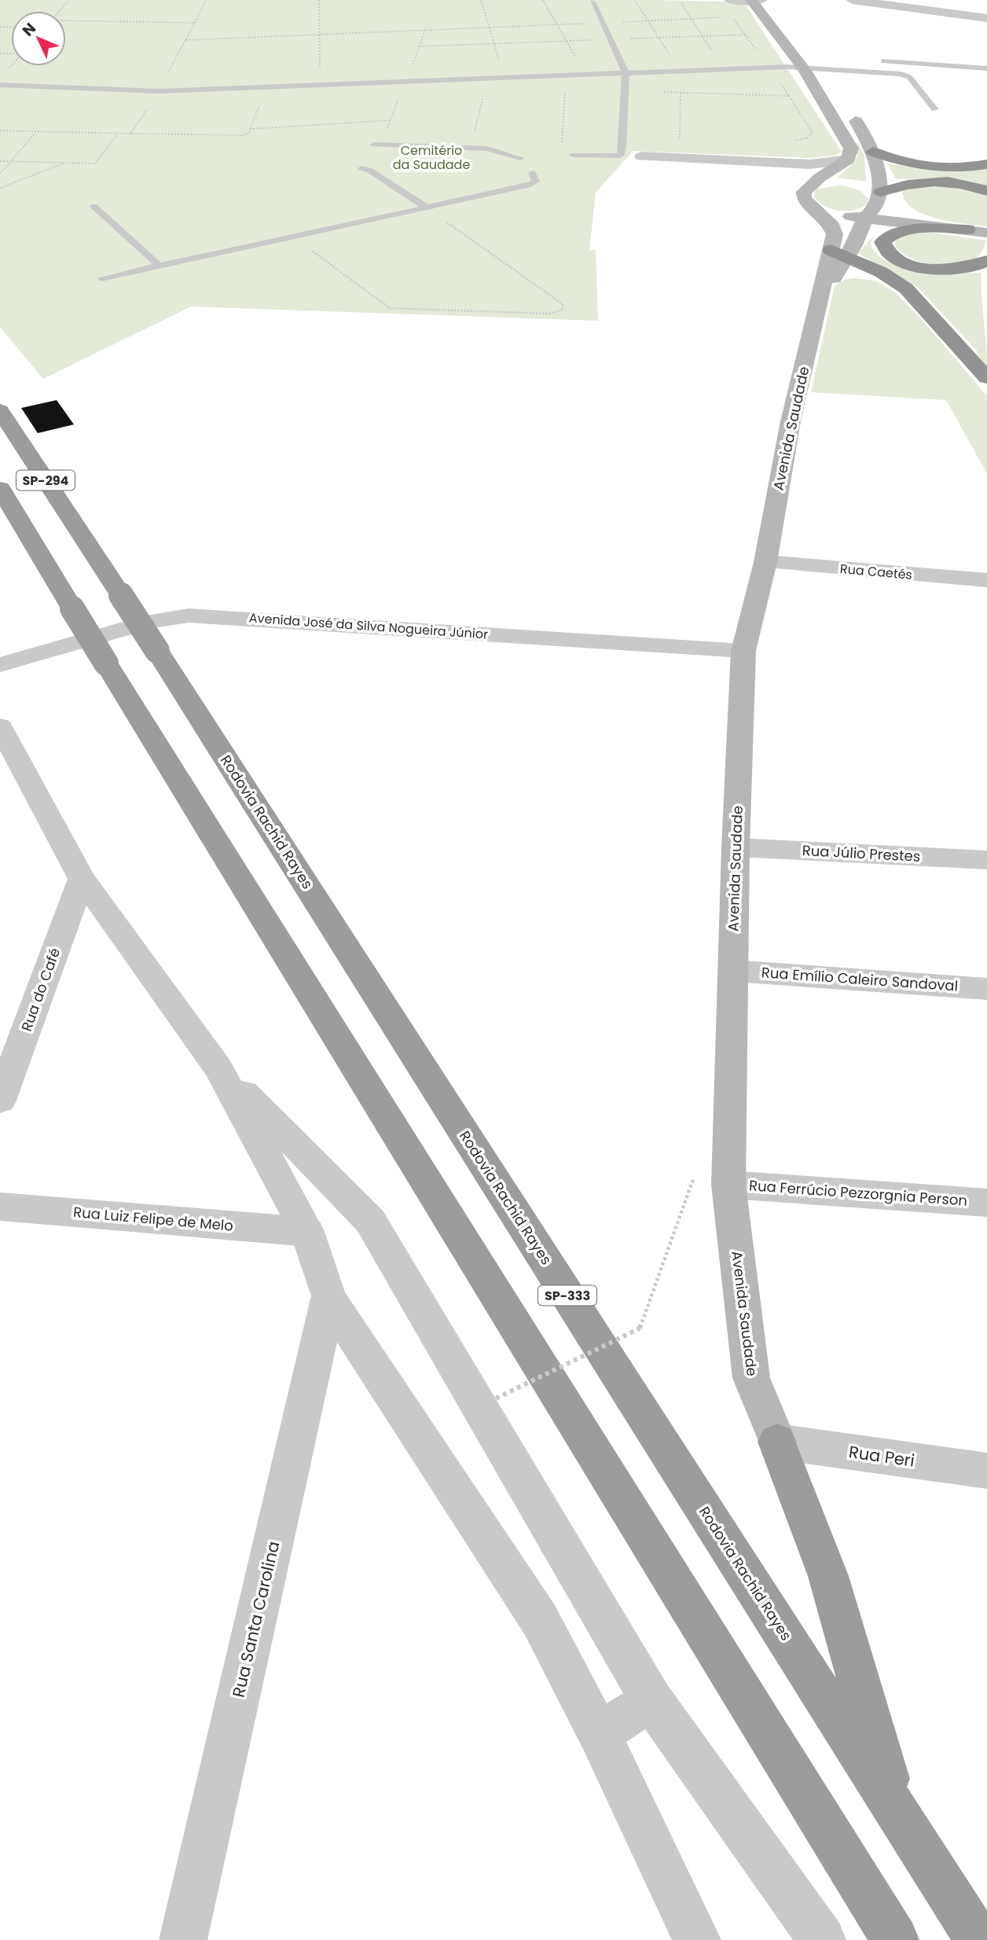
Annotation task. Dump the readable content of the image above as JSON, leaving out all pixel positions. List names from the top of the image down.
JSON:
{
  "streets": {
    "highway": ["SP-294", "Rodovia Rachid Rayes", "SP-333"],
    "main road": ["Avenida Saudade"],
    "street": [
      "Rua Caetés",
      "Avenida José da Silva Nogueira Júnior",
      "Rua Júlio Prestes",
      "Rua Emílio Caleiro Sandoval",
      "Rua do Café",
      "Rua Ferrúcio Pezzorgnia Person",
      "Rua Luiz Felipe de Melo",
      "Rua Peri",
      "Rua Santa Carolina"
    ]
  },
  "crossings": [
    ["Avenida Saudade", "Rua Caetés"],
    ["Avenida Saudade", "Avenida José da Silva Nogueira Júnior"],
    ["Avenida Saudade", "Rua Júlio Prestes"],
    ["Avenida Saudade", "Rua Emílio Caleiro Sandoval"],
    ["Avenida Saudade", "Rua Ferrúcio Pezzorgnia Person"],
    ["Avenida Saudade", "Rua Peri"],
    ["SP-294", "Rodovia Rachid Rayes"]
  ],
  "parks": ["Cemitério da Saudade"],
  "north": "top left"
}
